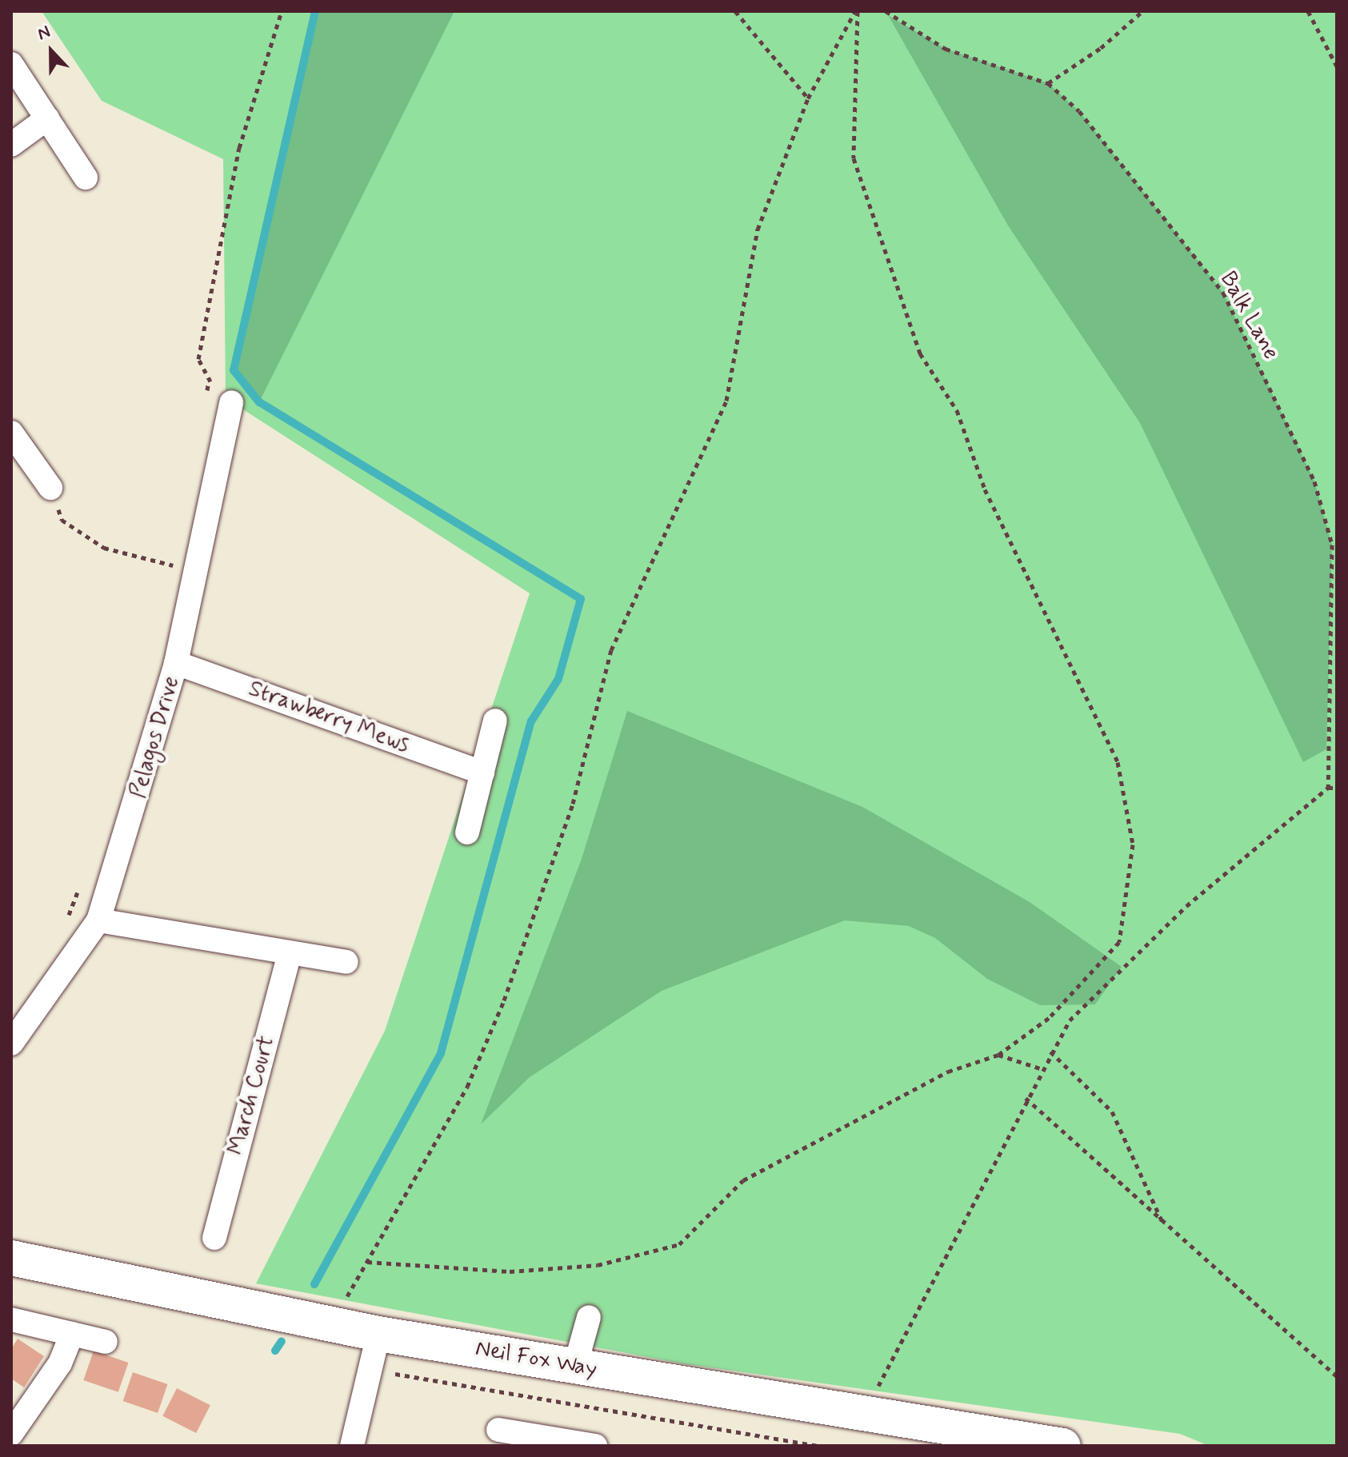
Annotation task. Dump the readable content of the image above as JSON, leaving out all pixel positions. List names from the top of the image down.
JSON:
{
  "streets": {
    "main road": ["Neil Fox Way"],
    "street": ["Strawberry Mews", "Pelagos Drive", "March Court"],
    "path": ["Balk Lane"]
  },
  "crossings": [
    ["Strawberry Mews", "Pelagos Drive"]
  ],
  "north": "top"
}
